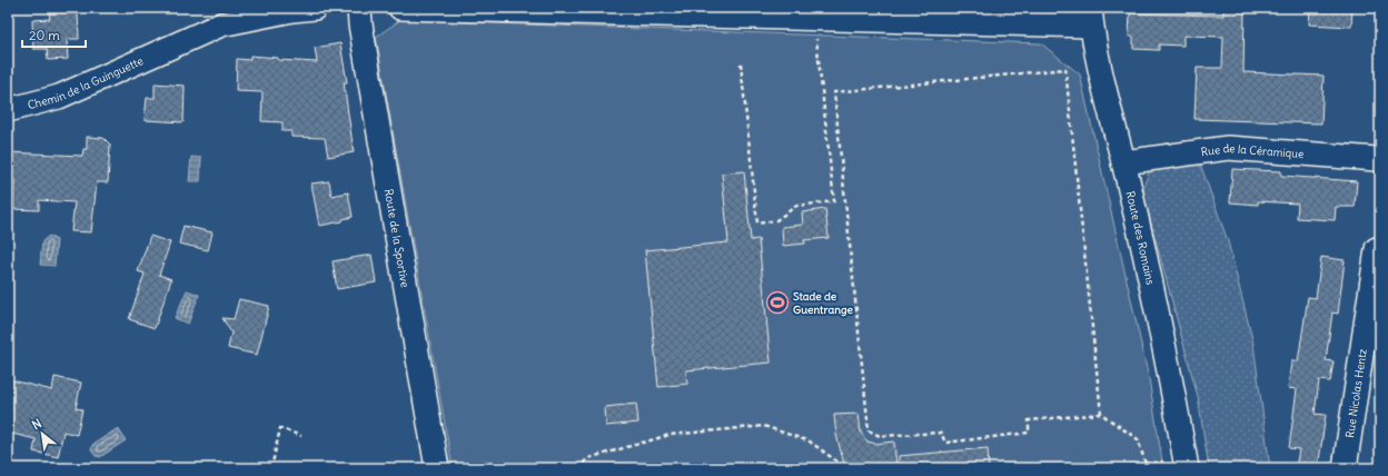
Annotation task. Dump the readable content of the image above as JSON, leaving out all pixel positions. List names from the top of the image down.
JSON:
{
  "streets": {
    "street": [
      "Chemin de la Guinguette",
      "Rue de la Céramique",
      "Route des Romains",
      "Route de la Sportive",
      "Rue Nicolas Hentz"
    ]
  },
  "crossings": [
    ["Rue de la Céramique", "Route des Romains"]
  ],
  "places": {
    "sports": ["Stade de Guentrange"]
  },
  "scale_bar": "20 m",
  "north": "top left"
}
